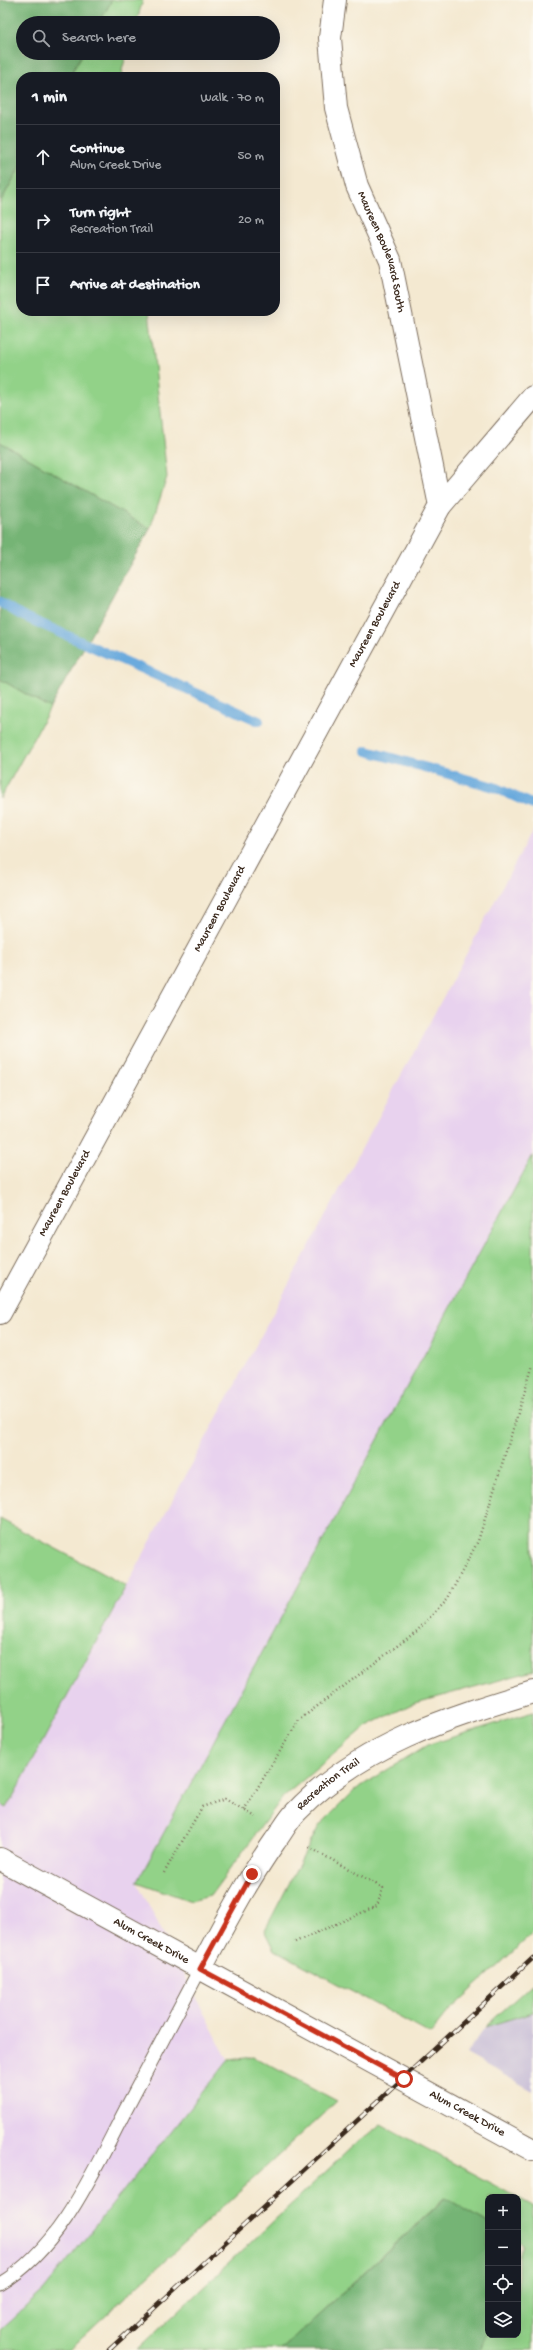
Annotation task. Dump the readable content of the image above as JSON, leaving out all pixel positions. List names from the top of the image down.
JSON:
{
  "streets": {
    "street": [
      "Maureen Boulevard South",
      "Maureen Boulevard",
      "Recreation Trail",
      "Alum Creek Drive"
    ]
  },
  "crossings": [
    ["Maureen Boulevard South", "Maureen Boulevard"],
    ["Recreation Trail", "Alum Creek Drive"]
  ],
  "page": {
    "search": "Search here",
    "heading": ["1 min", "Walk · 70 m"],
    "list": [
      ["Continue", "Alum Creek Drive", "50 m"],
      ["Turn right", "Recreation Trail", "20 m"],
      "Arrive at destination"
    ],
    "map_buttons": ["+", "−"]
  }
}
